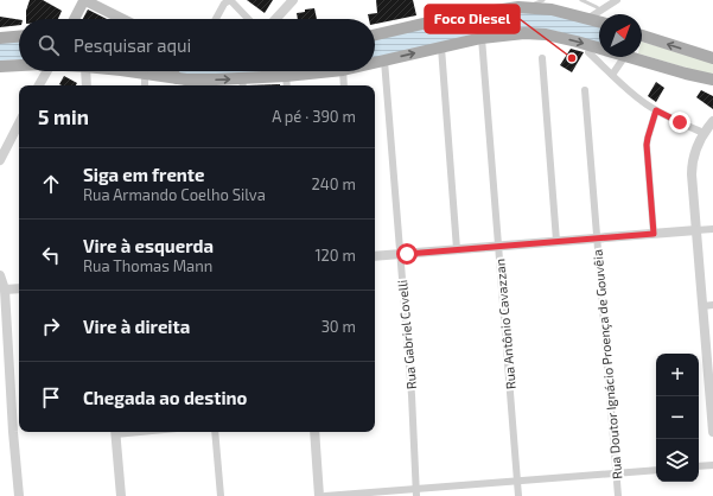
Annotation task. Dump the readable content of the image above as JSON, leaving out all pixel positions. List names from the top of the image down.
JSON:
{
  "streets": {
    "street": ["Rua Antônio Cavazzan", "Rua Gabriel Covelli", "Rua Doutor Ignácio Proença de Gouvêia"]
  },
  "places": ["Foco Diesel"],
  "north": "top right",
  "page": {
    "search": "Pesquisar aqui",
    "heading": ["5 min", "A pé · 390 m"],
    "list": [
      ["Siga em frente", "Rua Armando Coelho Silva", "240 m"],
      ["Vire à esquerda", "Rua Thomas Mann", "120 m"],
      ["Vire à direita", "30 m"],
      "Chegada ao destino"
    ],
    "map_buttons": ["+", "−"]
  }
}
